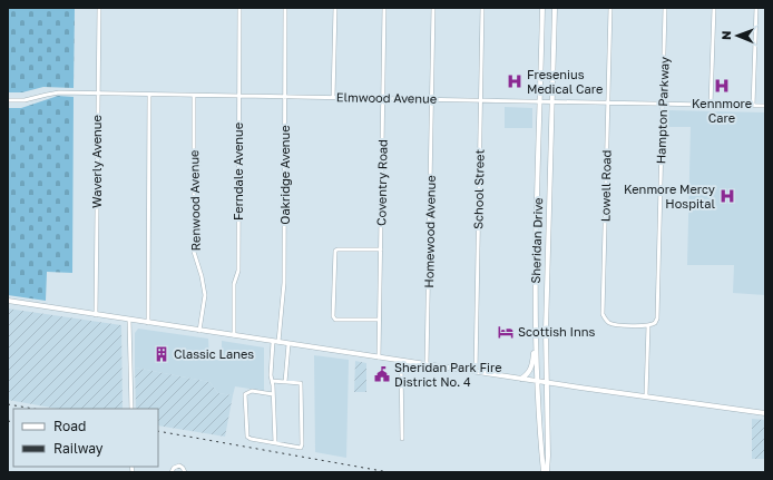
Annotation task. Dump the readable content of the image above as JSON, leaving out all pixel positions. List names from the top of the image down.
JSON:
{
  "streets": {
    "main road": ["Sheridan Drive"],
    "street": [
      "Elmwood Avenue",
      "Hampton Parkway",
      "Waverly Avenue",
      "Ferndale Avenue",
      "Oakridge Avenue",
      "Coventry Road",
      "Lowell Road",
      "School Street",
      "Renwood Avenue",
      "Homewood Avenue"
    ]
  },
  "crossings": [
    ["Elmwood Avenue", "Hampton Parkway"],
    ["Elmwood Avenue", "Waverly Avenue"],
    ["Elmwood Avenue", "Ferndale Avenue"],
    ["Elmwood Avenue", "Oakridge Avenue"],
    ["Elmwood Avenue", "Coventry Road"],
    ["Elmwood Avenue", "Lowell Road"],
    ["Elmwood Avenue", "School Street"],
    ["Elmwood Avenue", "Renwood Avenue"],
    ["Elmwood Avenue", "Homewood Avenue"],
    ["Elmwood Avenue", "Sheridan Drive"],
    ["Hampton Parkway", "Lowell Road"]
  ],
  "places": {
    "hospital": ["Fresenius Medical Care", "Kennmore Care", "Kenmore Mercy Hospital"],
    "hotel": ["Scottish Inns"],
    "building": ["Classic Lanes"],
    "public building": ["Sheridan Park Fire District No. 4"]
  },
  "legend": ["Road", "Railway"],
  "north": "left"
}
